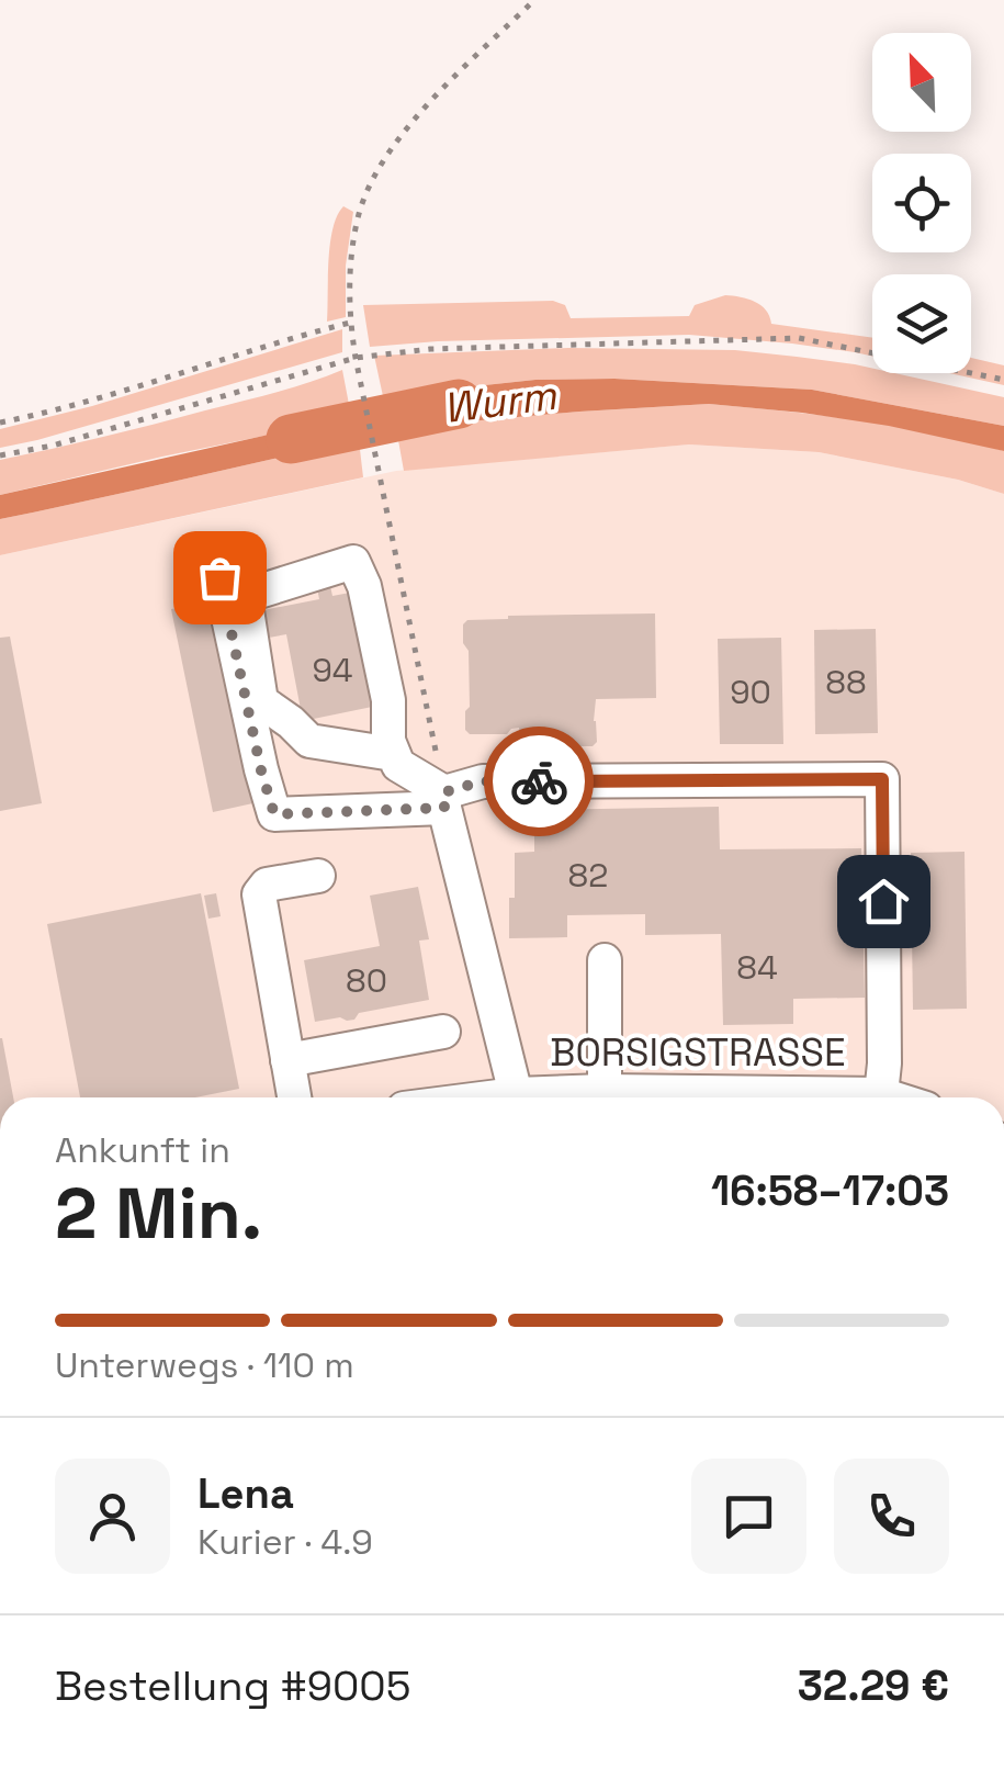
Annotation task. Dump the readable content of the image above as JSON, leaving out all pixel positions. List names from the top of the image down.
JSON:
{
  "streets": {
    "street": ["BORSIGSTRASSE"]
  },
  "water": ["Wurm"],
  "house_numbers": [
    "94",
    "88",
    "90",
    "82",
    "84",
    "80"
  ],
  "north": "top left",
  "page": {
    "heading": ["2 Min.", "Ankunft in", "16:58–17:03"],
    "panel": [
      "Lena",
      "Kurier · 4.9",
      "Bestellung #9005",
      "32.29 €"
    ],
    "bar": "Unterwegs · 110 m"
  }
}
